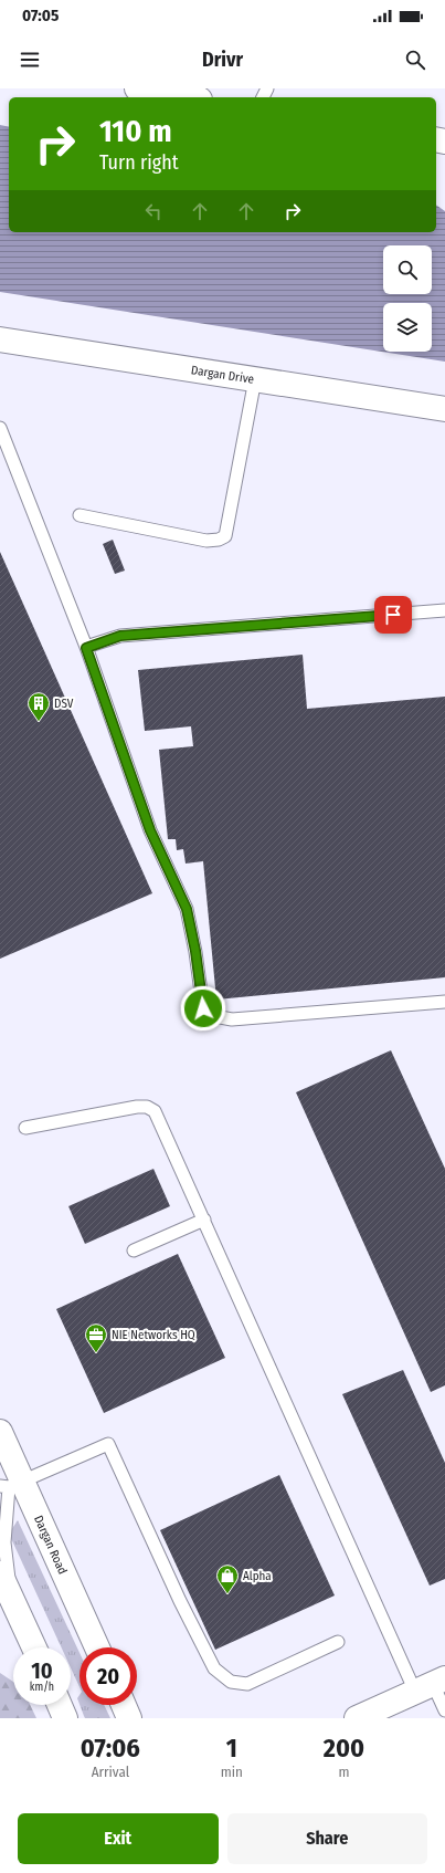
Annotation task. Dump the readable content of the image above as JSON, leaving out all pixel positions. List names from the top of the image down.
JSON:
{
  "streets": {
    "street": ["Dargan Drive", "Dargan Road"]
  },
  "places": {
    "building": ["DSV"],
    "office": ["NIE Networks HQ"],
    "shop": ["Alpha"]
  },
  "page": {
    "status": "07:05",
    "header": "Drivr",
    "turn": ["110 m", "Turn right"],
    "speed": "10 km/h",
    "limit": "20",
    "eta": [
      "07:06",
      "Arrival",
      "1",
      "min",
      "200",
      "m"
    ],
    "buttons": ["Exit", "Share"]
  }
}
